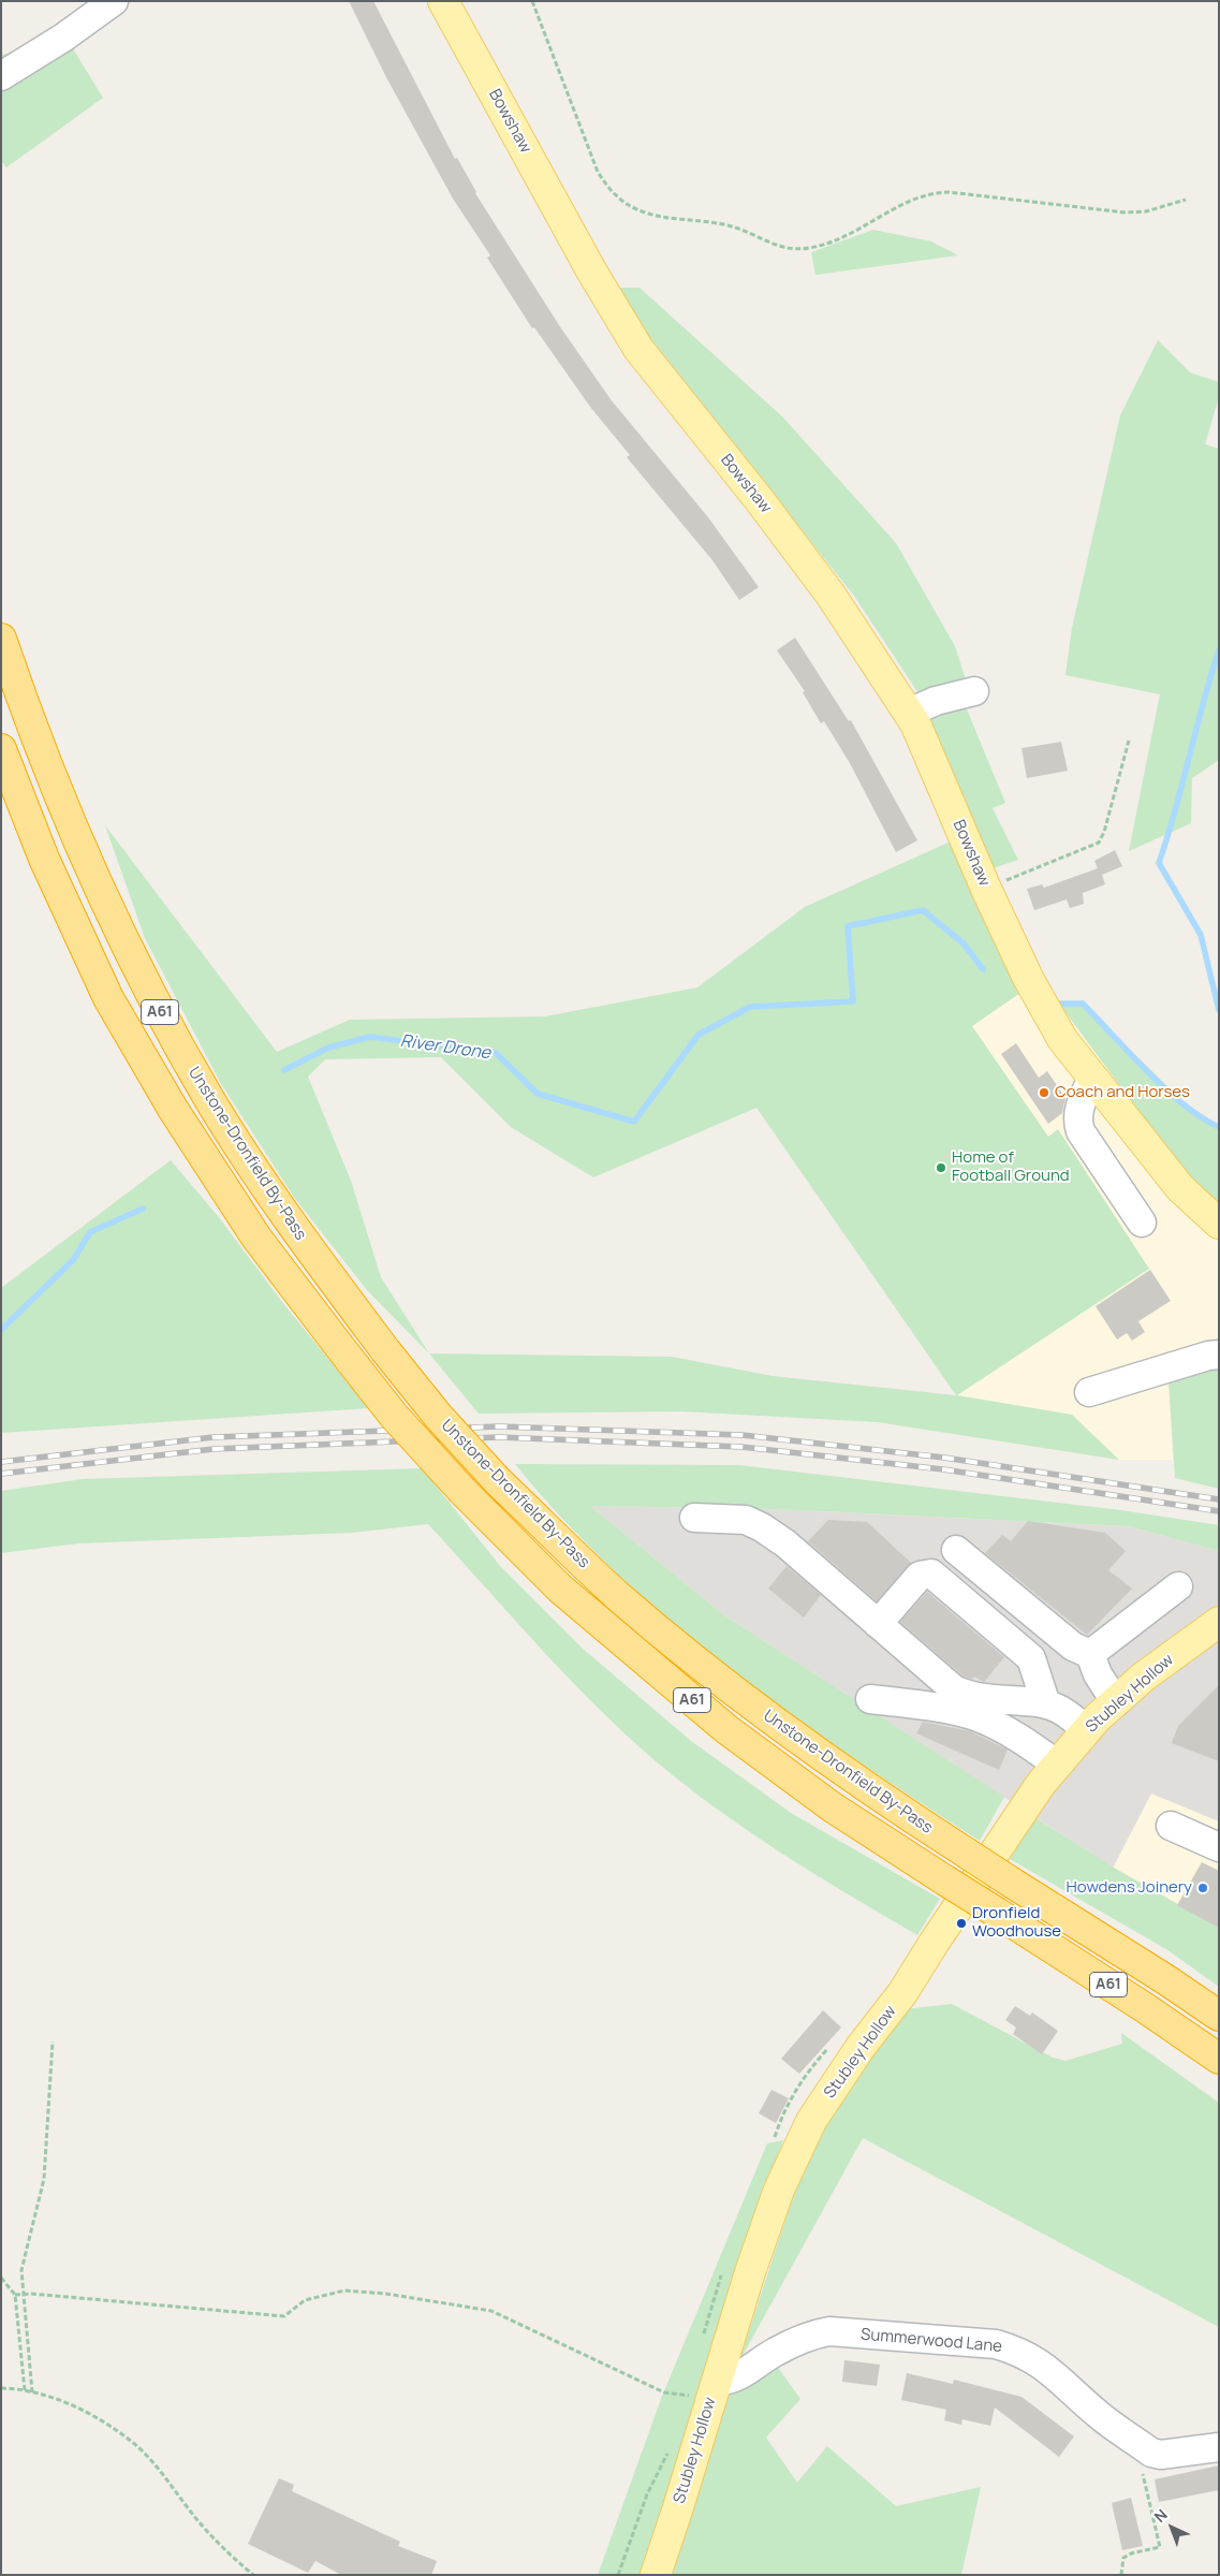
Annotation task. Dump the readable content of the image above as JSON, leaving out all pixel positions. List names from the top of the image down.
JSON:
{
  "streets": {
    "highway": ["A61", "Unstone-Dronfield By-Pass"],
    "main road": ["Bowshaw", "Stubley Hollow"],
    "street": ["Summerwood Lane"]
  },
  "crossings": [
    ["Stubley Hollow", "Summerwood Lane"]
  ],
  "water": ["River Drone"],
  "places": [
    "Coach and Horses",
    "Home of Football Ground",
    "Howdens Joinery",
    "Dronfield Woodhouse"
  ],
  "north": "top left"
}
